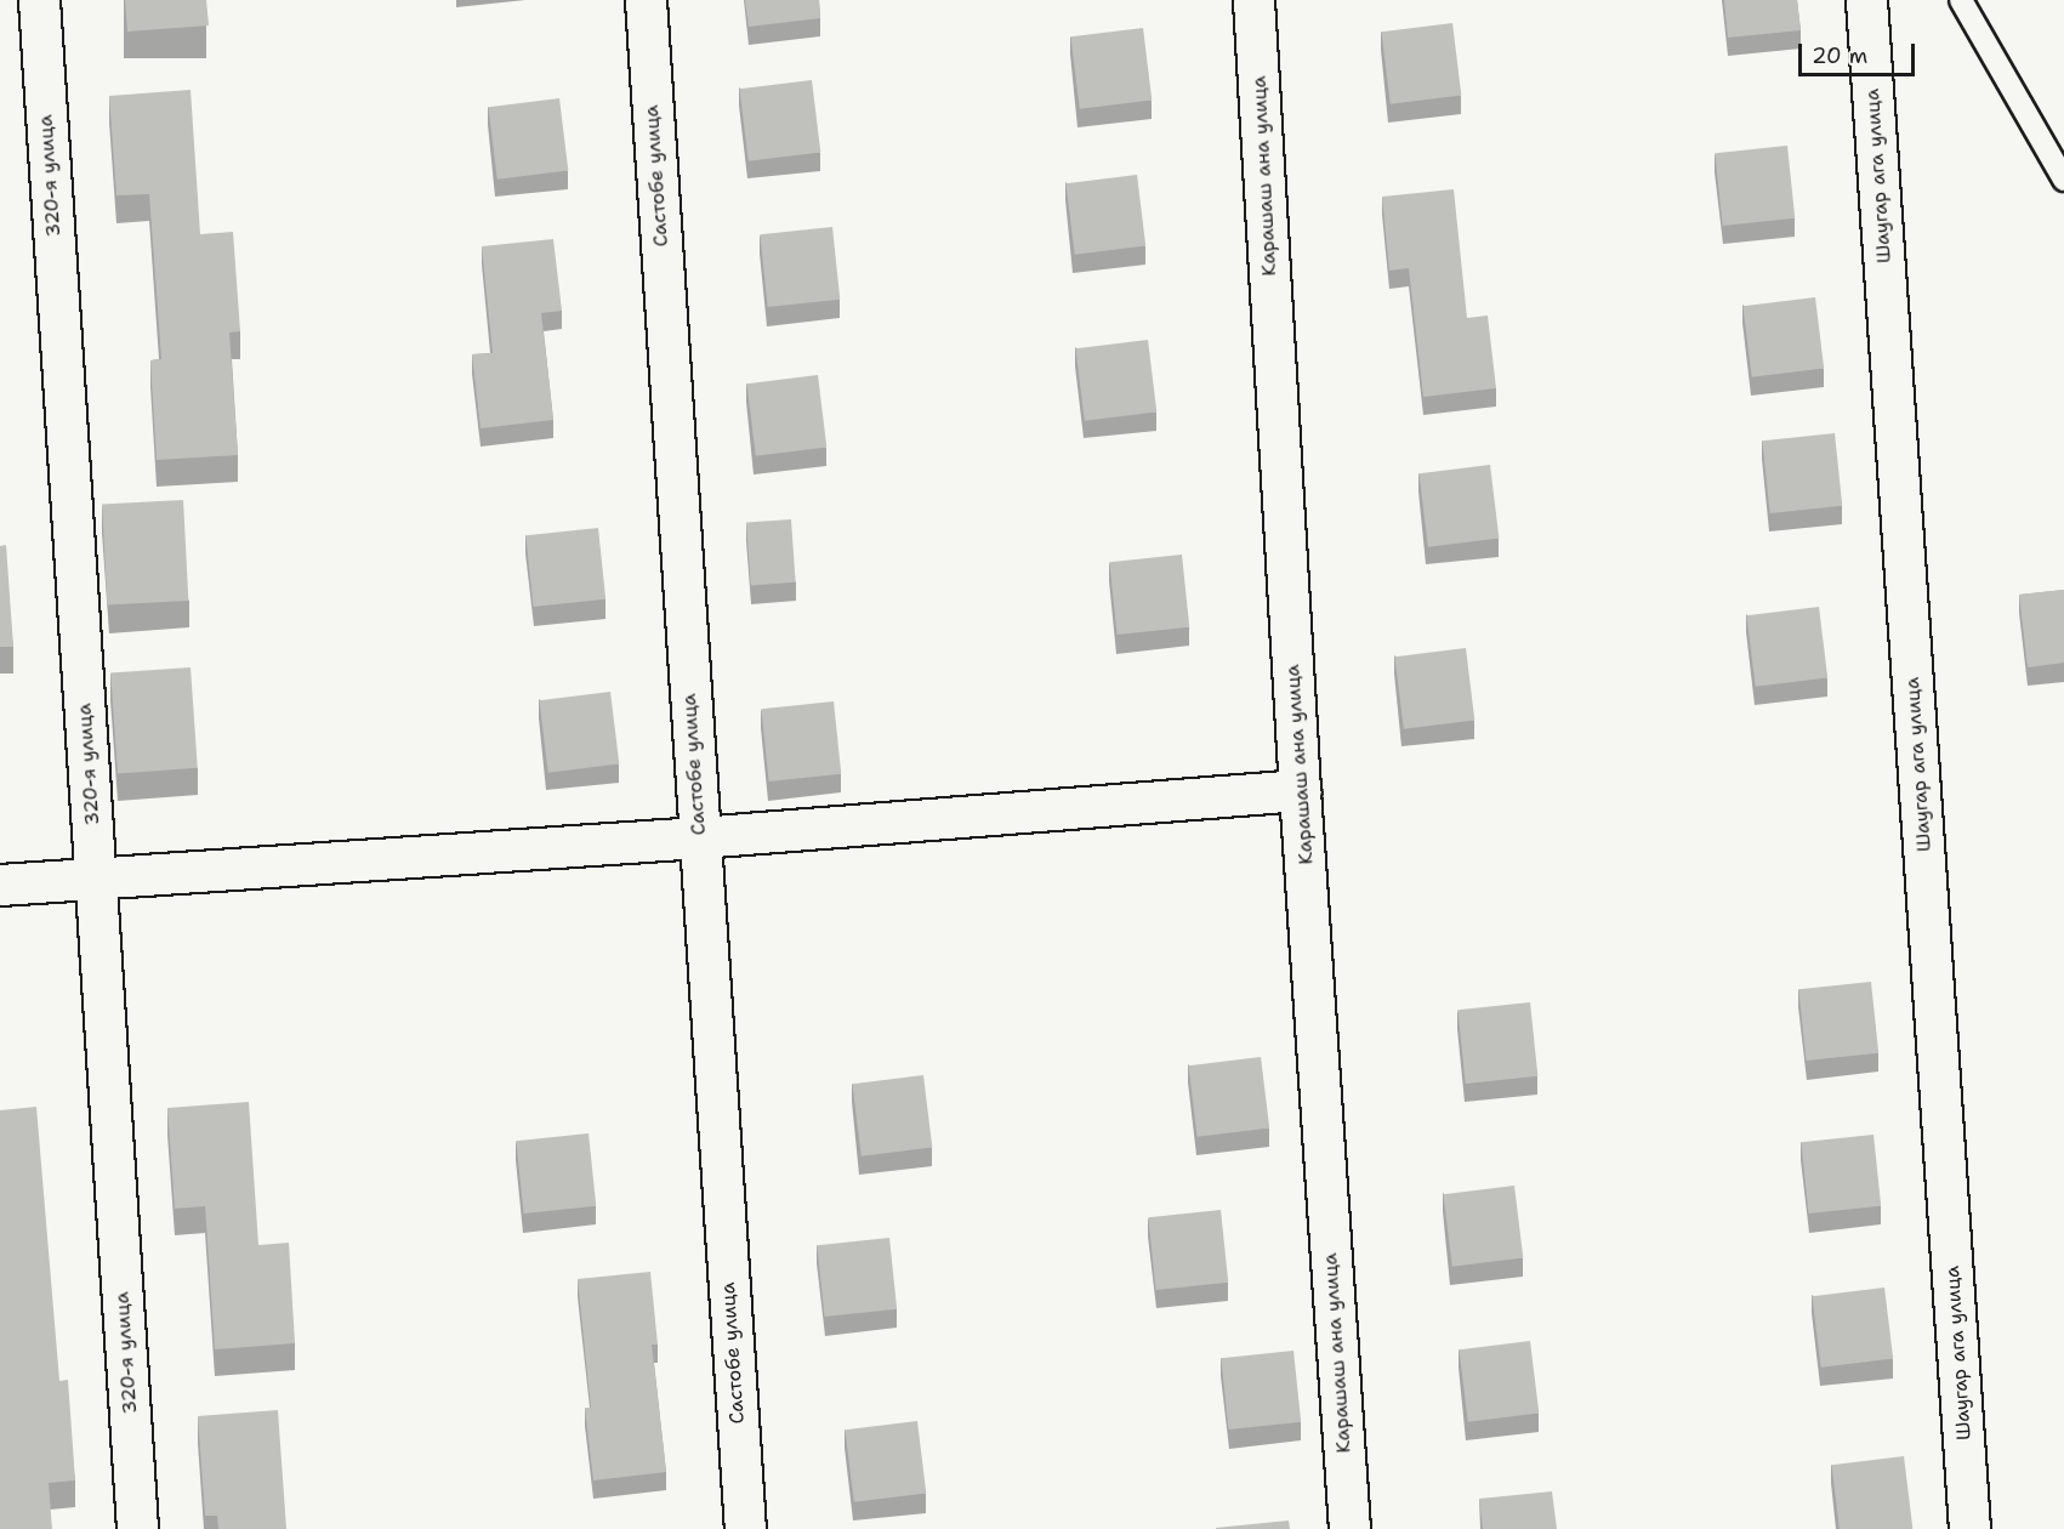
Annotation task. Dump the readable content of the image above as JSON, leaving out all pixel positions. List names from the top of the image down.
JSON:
{
  "streets": {
    "street": [
      "320-я улица",
      "Састобе улица",
      "Карашаш ана улица",
      "Шаугар ага улица"
    ]
  },
  "scale_bar": "20 m"
}
